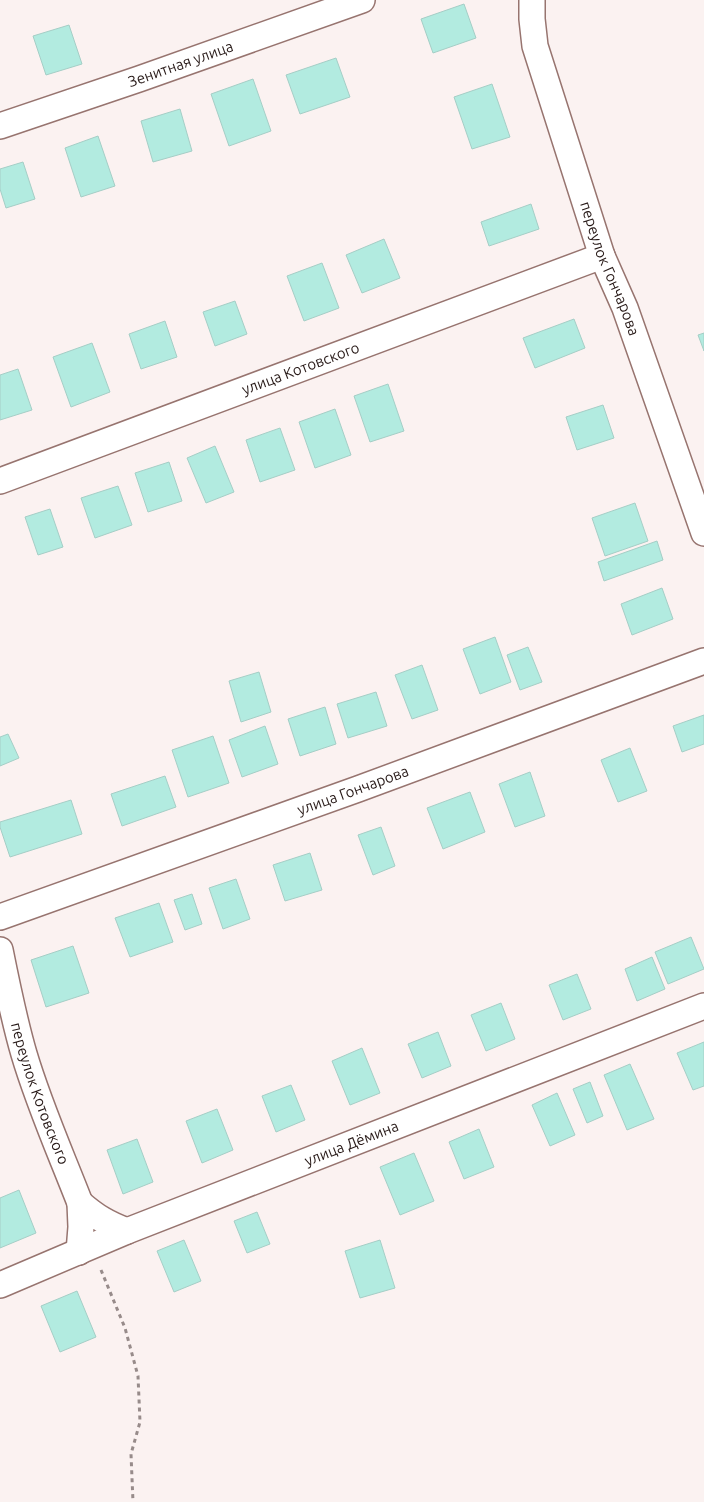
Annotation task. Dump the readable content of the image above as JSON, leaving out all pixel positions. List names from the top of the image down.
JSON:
{
  "streets": {
    "street": [
      "Зенитная улица",
      "переулок Гончарова",
      "улица Котовского",
      "улица Гончарова",
      "переулок Котовского",
      "улица Дёмина"
    ]
  },
  "crossings": [
    ["переулок Гончарова", "улица Котовского"]
  ]
}
